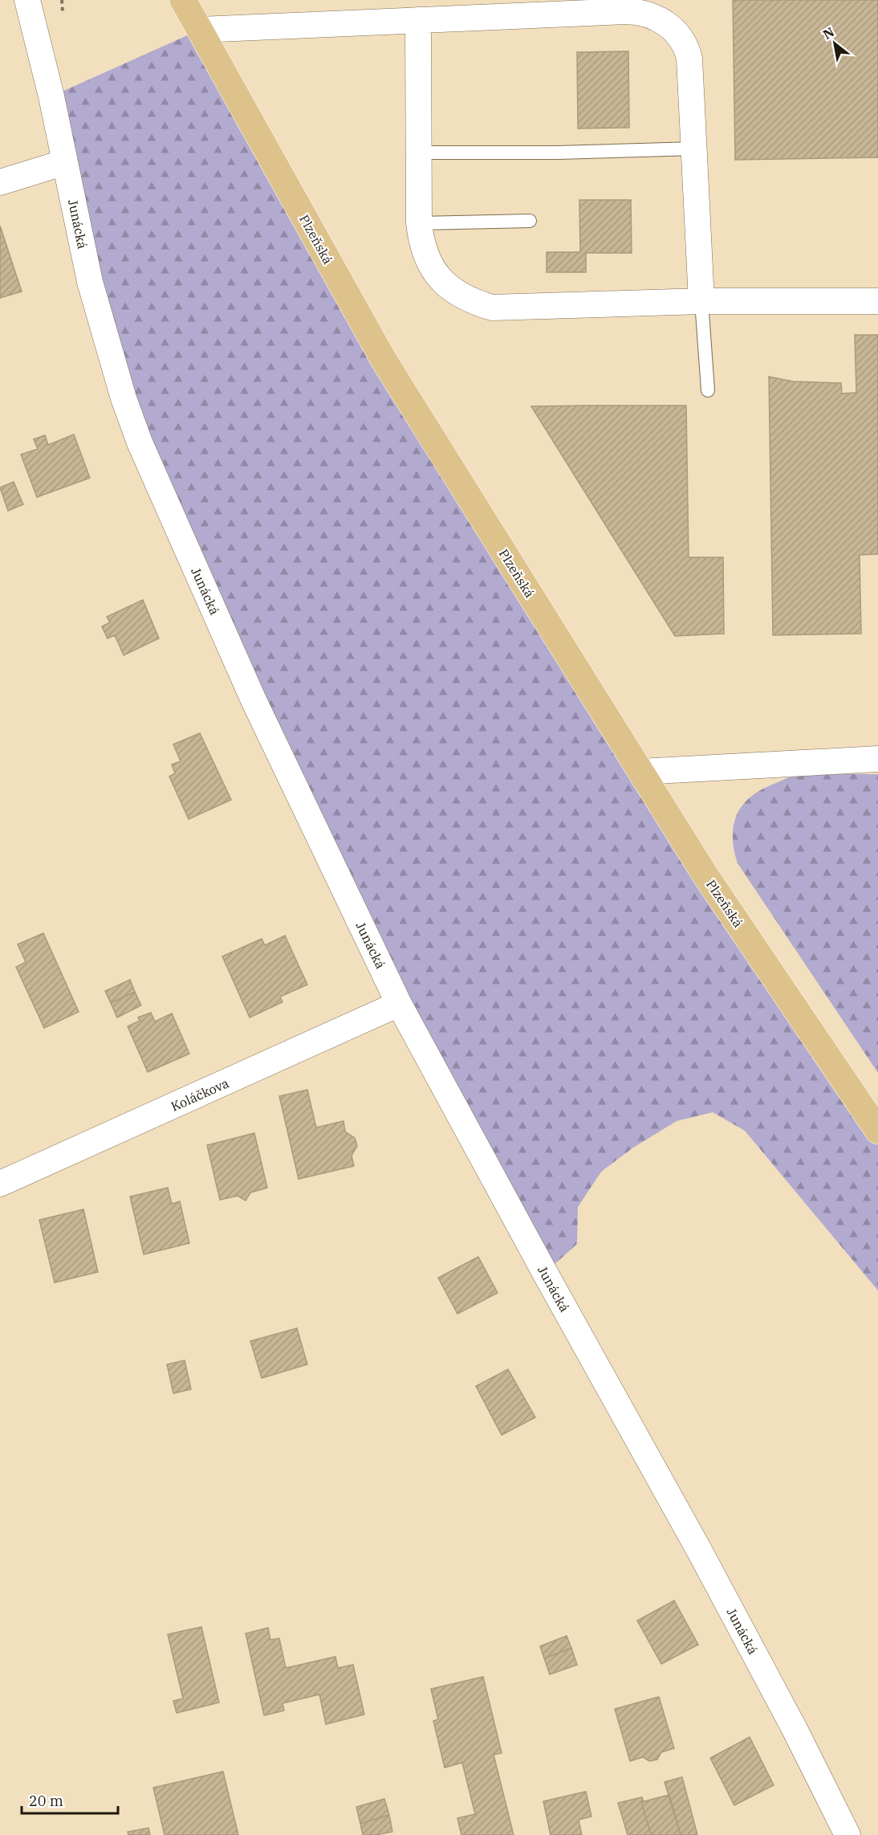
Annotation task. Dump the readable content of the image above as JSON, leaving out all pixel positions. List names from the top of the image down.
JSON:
{
  "streets": {
    "main road": ["Plzeňská"],
    "street": ["Junácká", "Koláčkova"]
  },
  "crossings": [
    ["Junácká", "Koláčkova"]
  ],
  "scale_bar": "20 m",
  "north": "top left"
}
